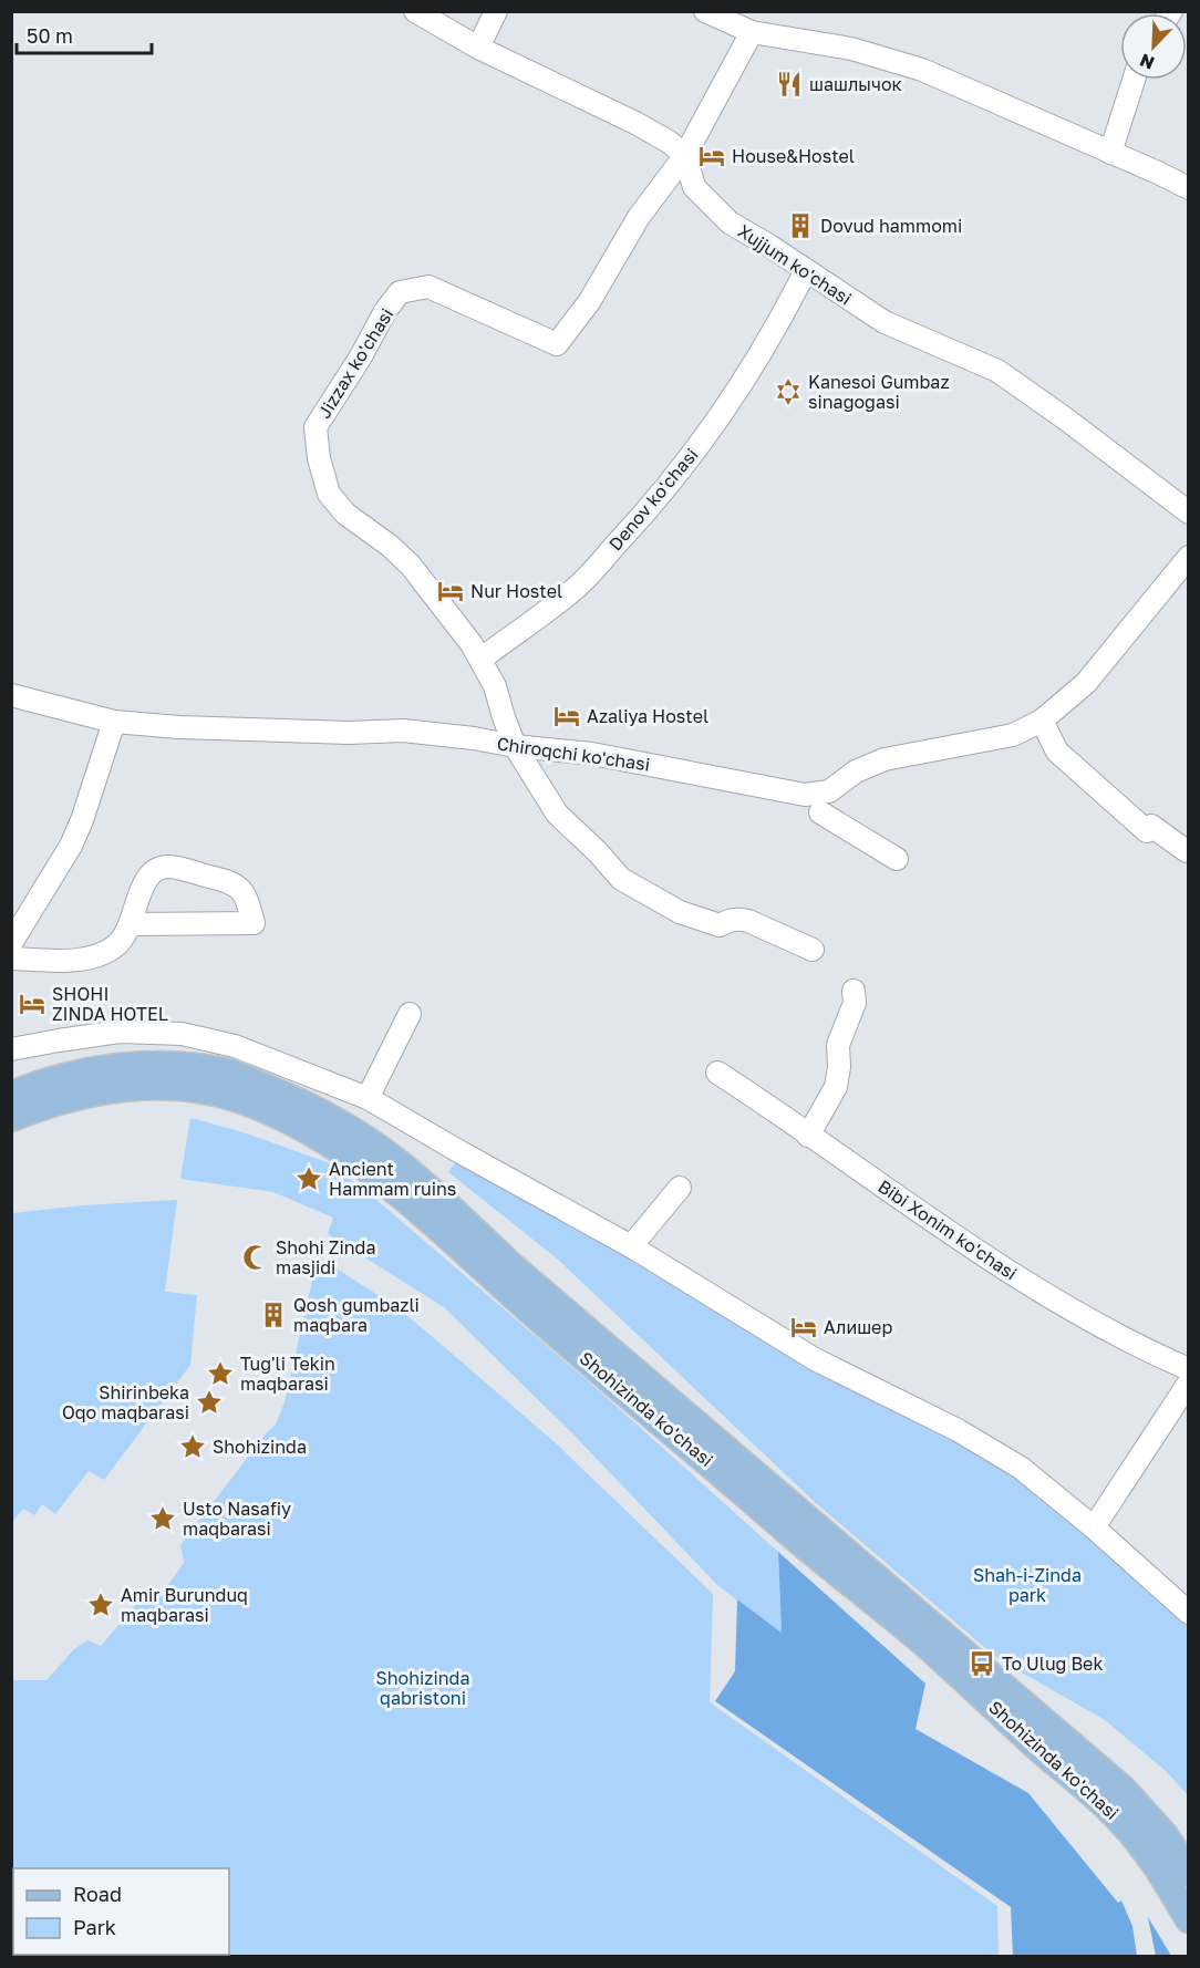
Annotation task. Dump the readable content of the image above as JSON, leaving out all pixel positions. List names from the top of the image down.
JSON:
{
  "streets": {
    "main road": ["Shohizinda ko'chasi"],
    "street": [
      "Xujjum ko'chasi",
      "Jizzax ko'chasi",
      "Denov ko'chasi",
      "Chiroqchi ko'chasi",
      "Bibi Xonim ko'chasi"
    ]
  },
  "crossings": [
    ["Xujjum ko'chasi", "Jizzax ko'chasi"],
    ["Xujjum ko'chasi", "Denov ko'chasi"],
    ["Jizzax ko'chasi", "Denov ko'chasi"],
    ["Jizzax ko'chasi", "Chiroqchi ko'chasi"]
  ],
  "parks": ["Shah-i-Zinda park", "Shohizinda qabristoni"],
  "places": {
    "restaurant": ["шашлычок"],
    "hotel": [
      "House&Hostel",
      "Nur Hostel",
      "Azaliya Hostel",
      "SHOHI ZINDA HOTEL",
      "Алишер"
    ],
    "building": ["Dovud hammomi", "Qosh gumbazli maqbara"],
    "synagogue": ["Kanesoi Gumbaz sinagogasi"],
    "place": [
      "Ancient Hammam ruins",
      "Tug'li Tekin maqbarasi",
      "Shirinbeka Oqo maqbarasi",
      "Shohizinda",
      "Usto Nasafiy maqbarasi",
      "Amir Burunduq maqbarasi"
    ],
    "mosque": ["Shohi Zinda masjidi"],
    "bus stop": ["To Ulug Bek"]
  },
  "legend": ["Road", "Park"],
  "scale_bar": "50 m",
  "north": "bottom left"
}
